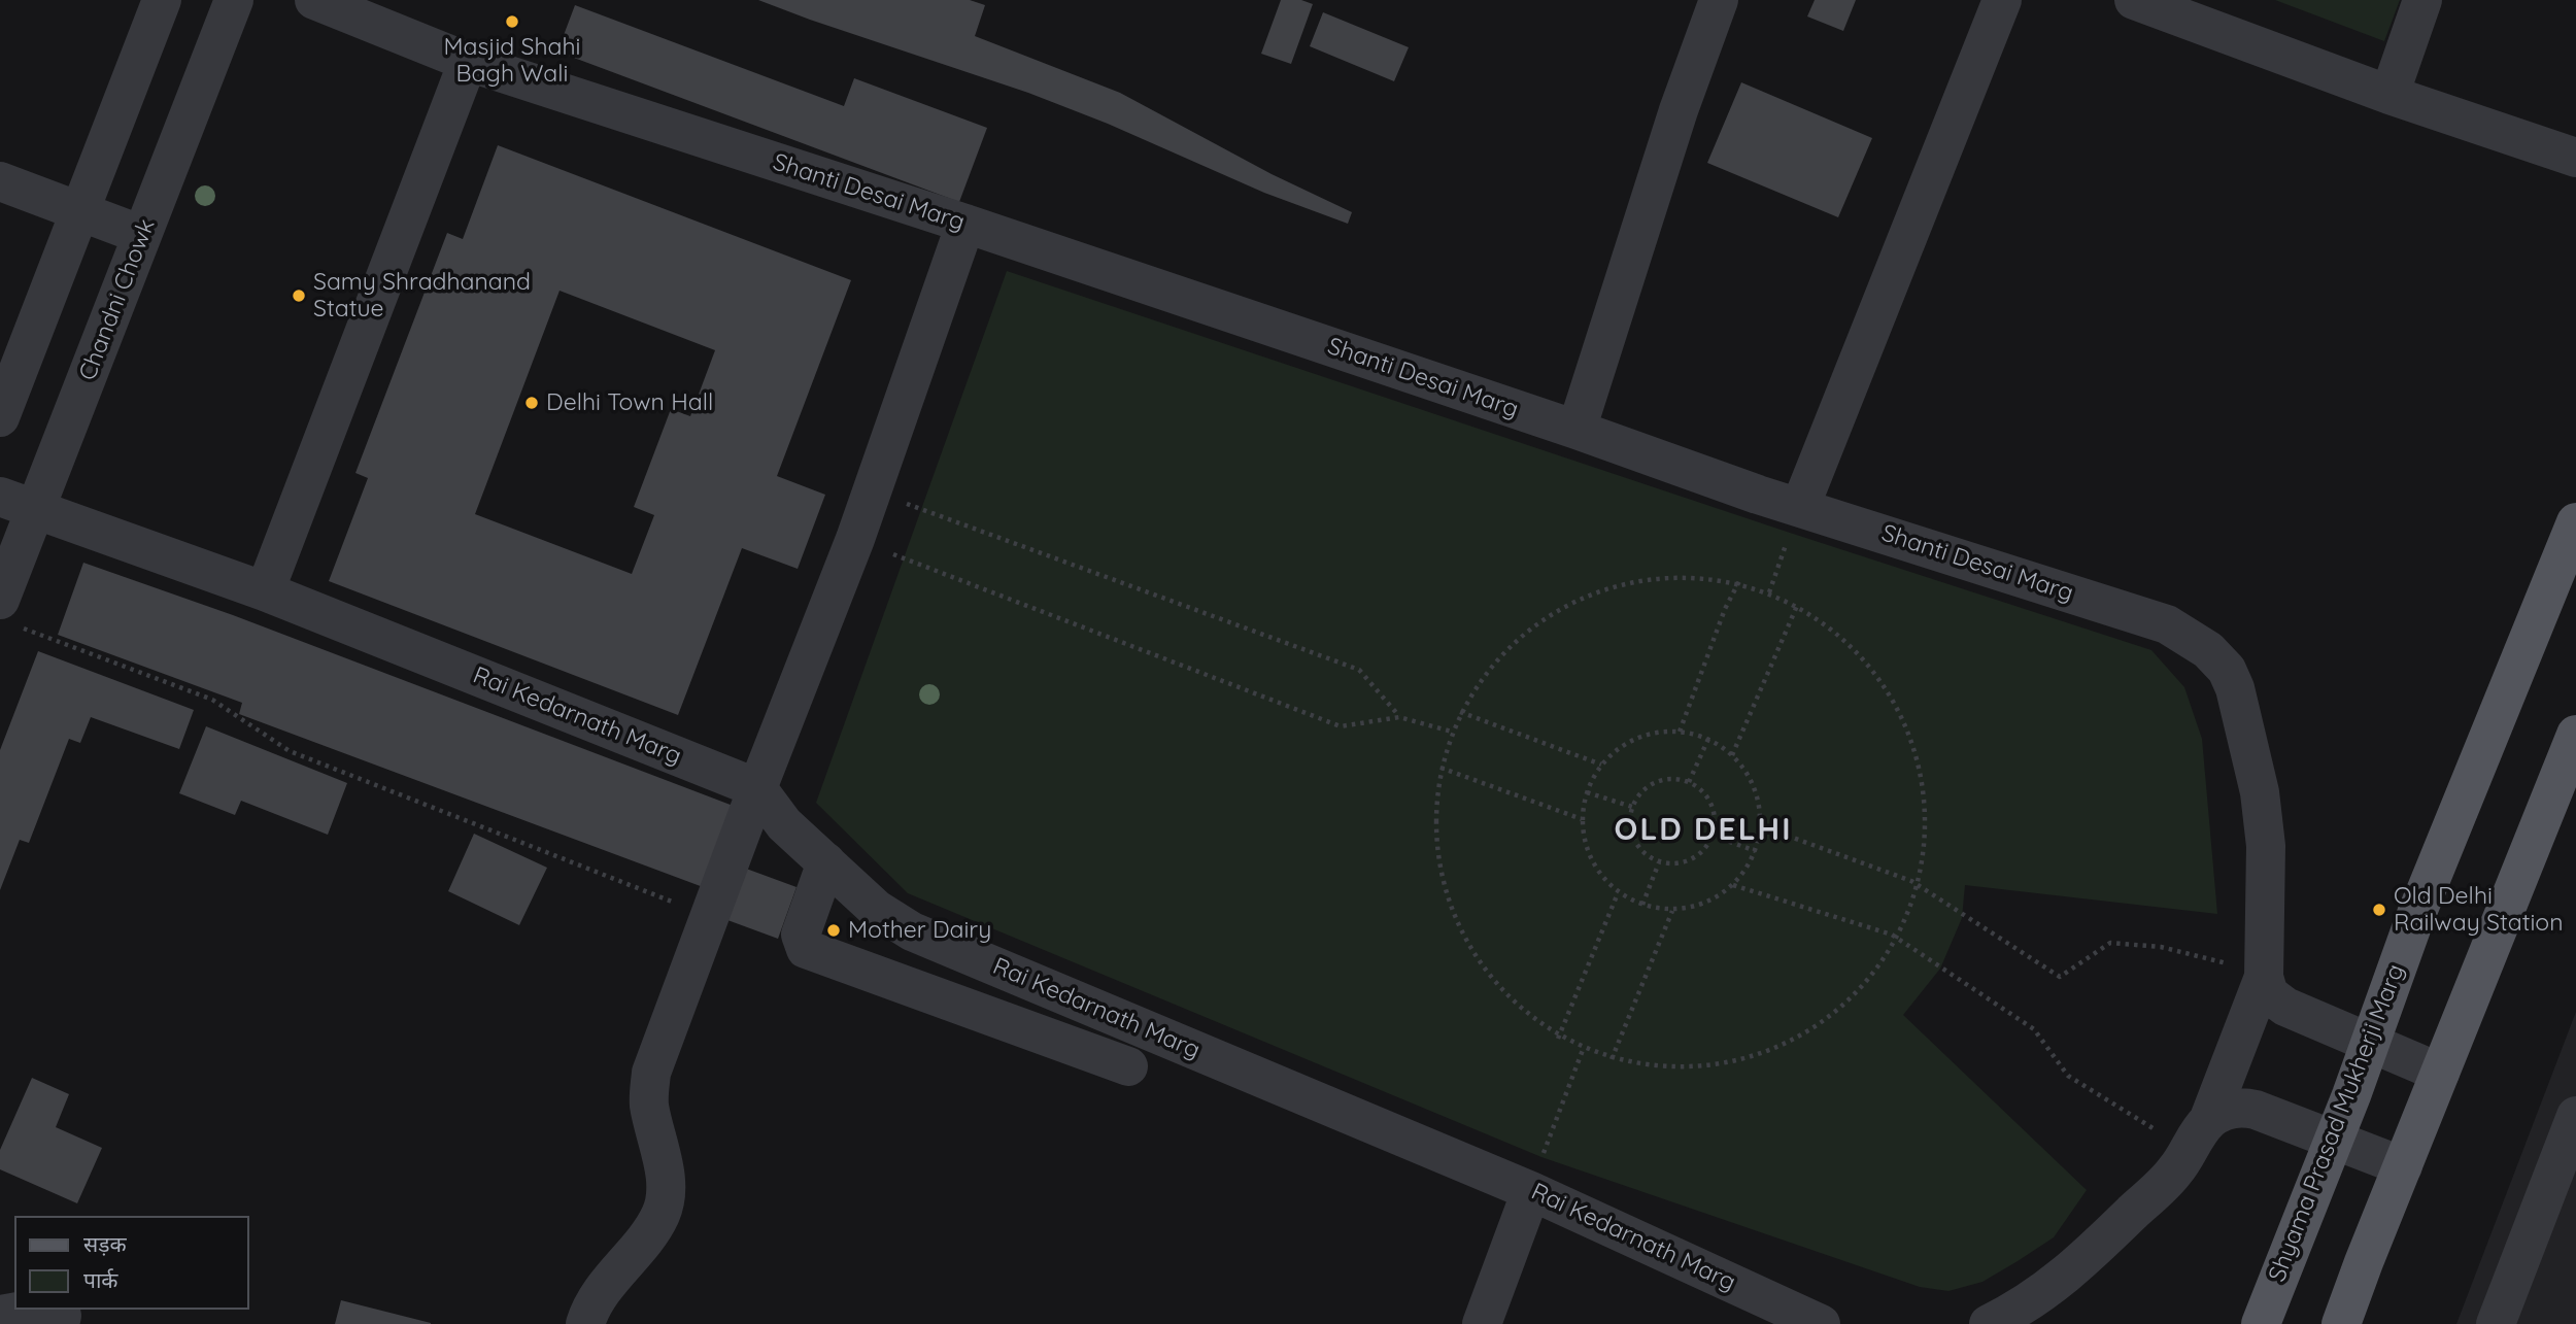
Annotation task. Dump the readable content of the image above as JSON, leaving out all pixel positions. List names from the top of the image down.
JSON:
{
  "streets": {
    "main road": ["Shyama Prasad Mukherji Marg"],
    "street": ["Shanti Desai Marg", "Chandni Chowk", "Rai Kedarnath Marg"]
  },
  "crossings": [
    ["Chandni Chowk", "Rai Kedarnath Marg"]
  ],
  "districts": ["OLD DELHI"],
  "places": [
    "Masjid Shahi Bagh Wali",
    "Samy Shradhanand Statue",
    "Delhi Town Hall",
    "Old Delhi Railway Station",
    "Mother Dairy"
  ],
  "legend": ["सड़क", "पार्क"]
}
